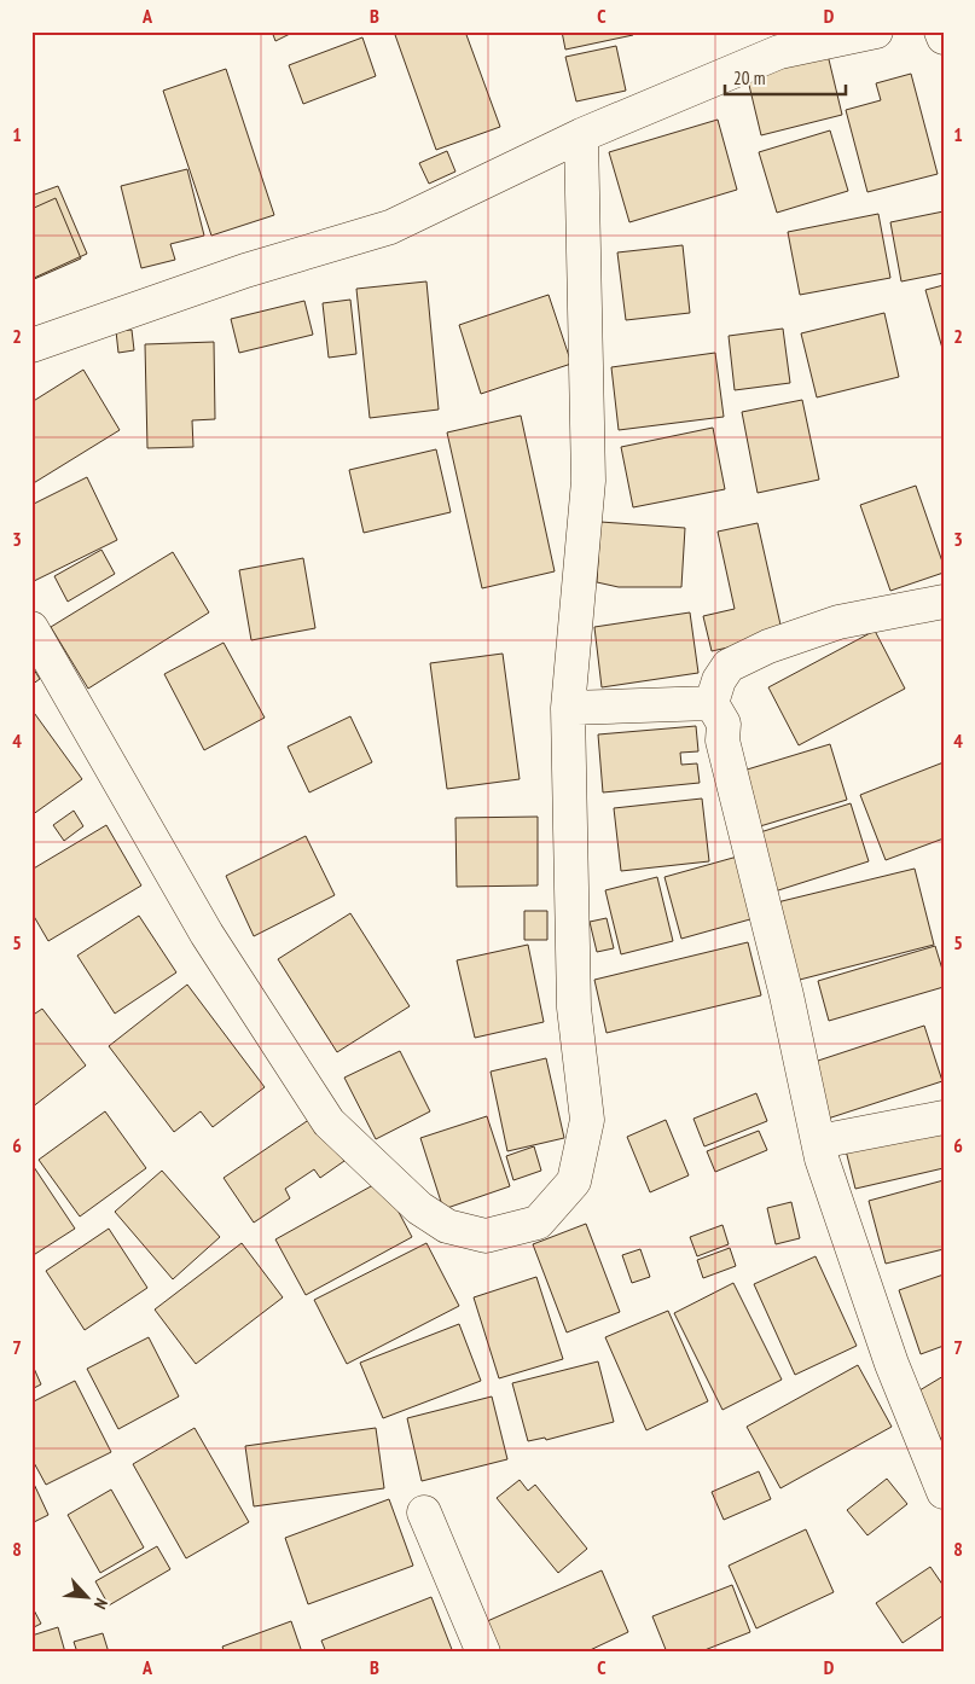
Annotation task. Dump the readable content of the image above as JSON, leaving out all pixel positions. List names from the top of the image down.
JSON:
{
  "scale_bar": "20 m",
  "north": "bottom right",
  "grid": {
    "columns": [
      "A",
      "B",
      "C",
      "D"
    ],
    "rows": [
      "1",
      "2",
      "3",
      "4",
      "5",
      "6",
      "7",
      "8"
    ]
  }
}
